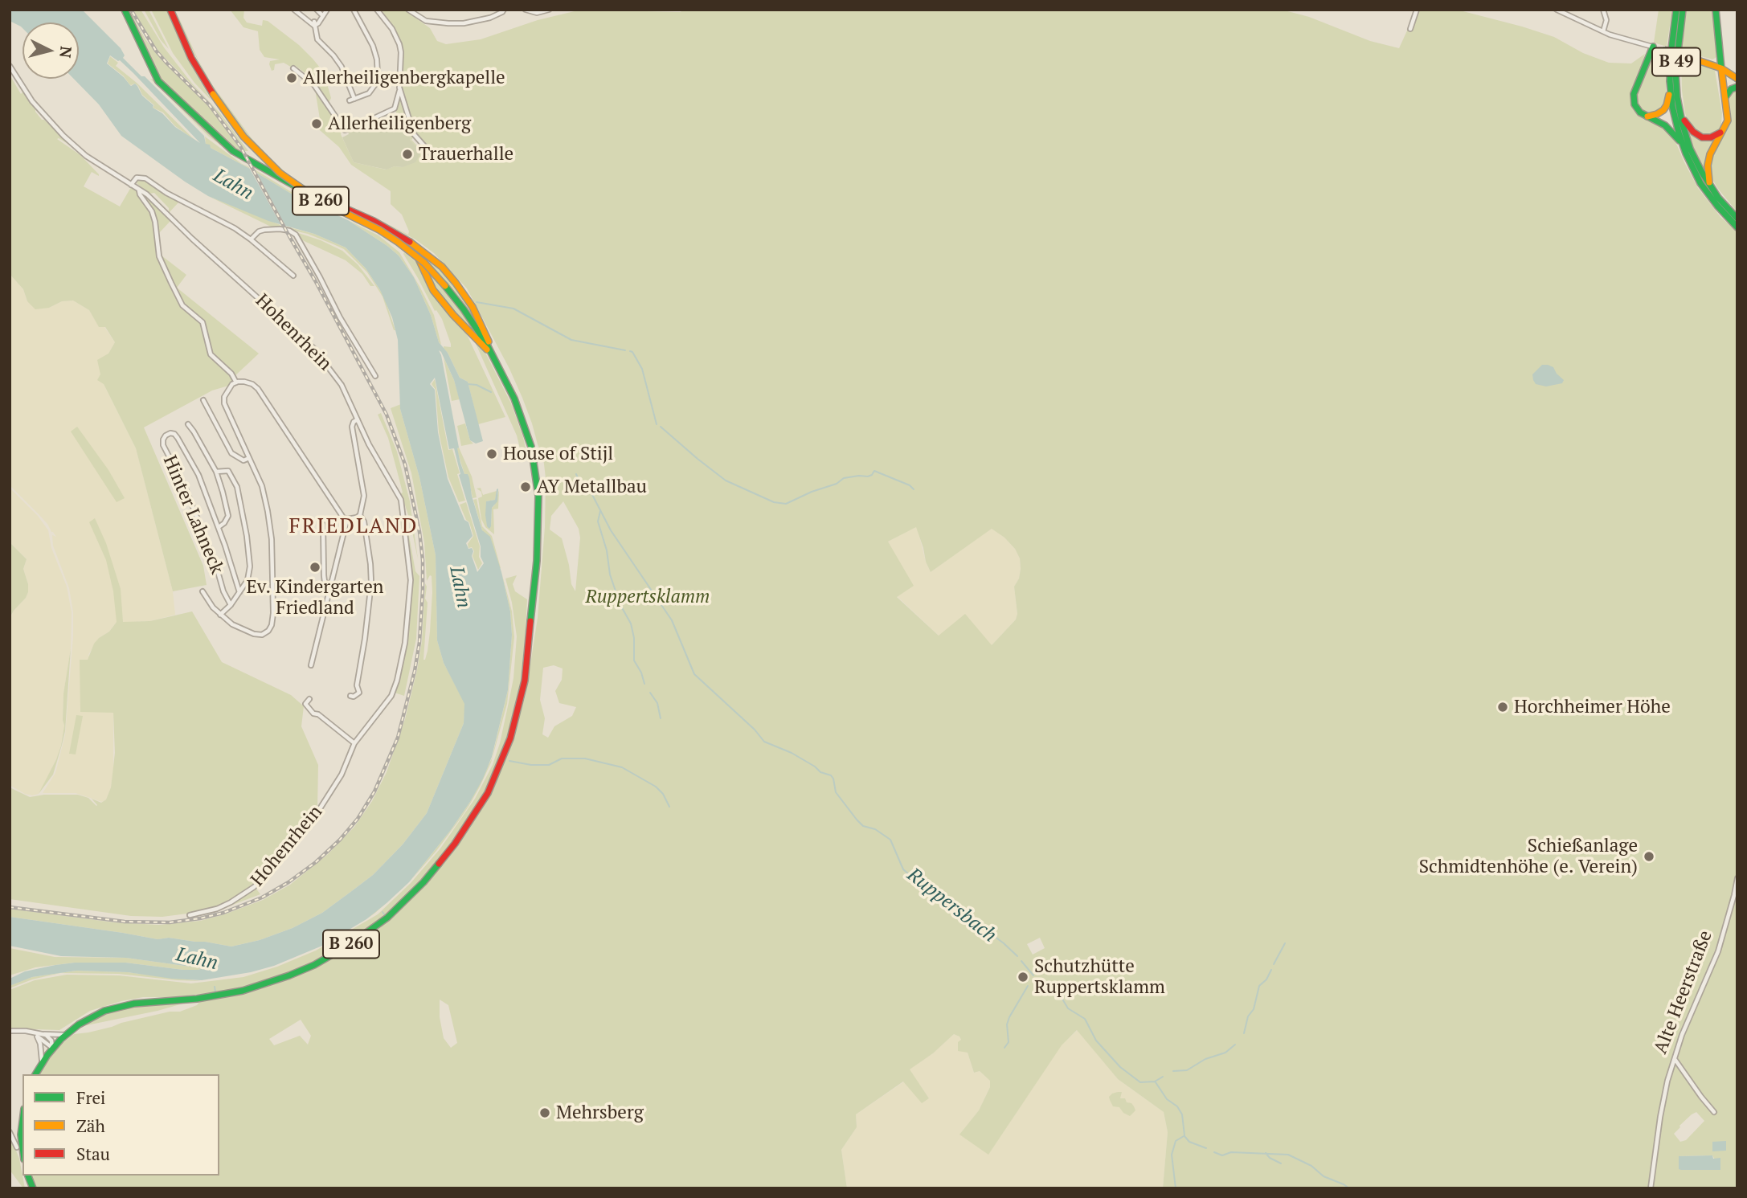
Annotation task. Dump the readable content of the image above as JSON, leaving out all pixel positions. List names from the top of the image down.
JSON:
{
  "streets": {
    "main road": ["B 49", "B 260"],
    "street": ["Hohenrhein", "Hinter Lahneck", "Alte Heerstraße"]
  },
  "districts": ["FRIEDLAND"],
  "water": ["Lahn", "Ruppersbach"],
  "parks": ["Ruppertsklamm"],
  "places": [
    "Allerheiligenbergkapelle",
    "Allerheiligenberg",
    "Trauerhalle",
    "House of Stijl",
    "AY Metallbau",
    "Ev. Kindergarten Friedland",
    "Horchheimer Höhe",
    "Schießanlage Schmidtenhöhe (e. Verein)",
    "Schutzhütte Ruppertsklamm",
    "Mehrsberg"
  ],
  "legend": ["Frei", "Zäh", "Stau"],
  "north": "right"
}
